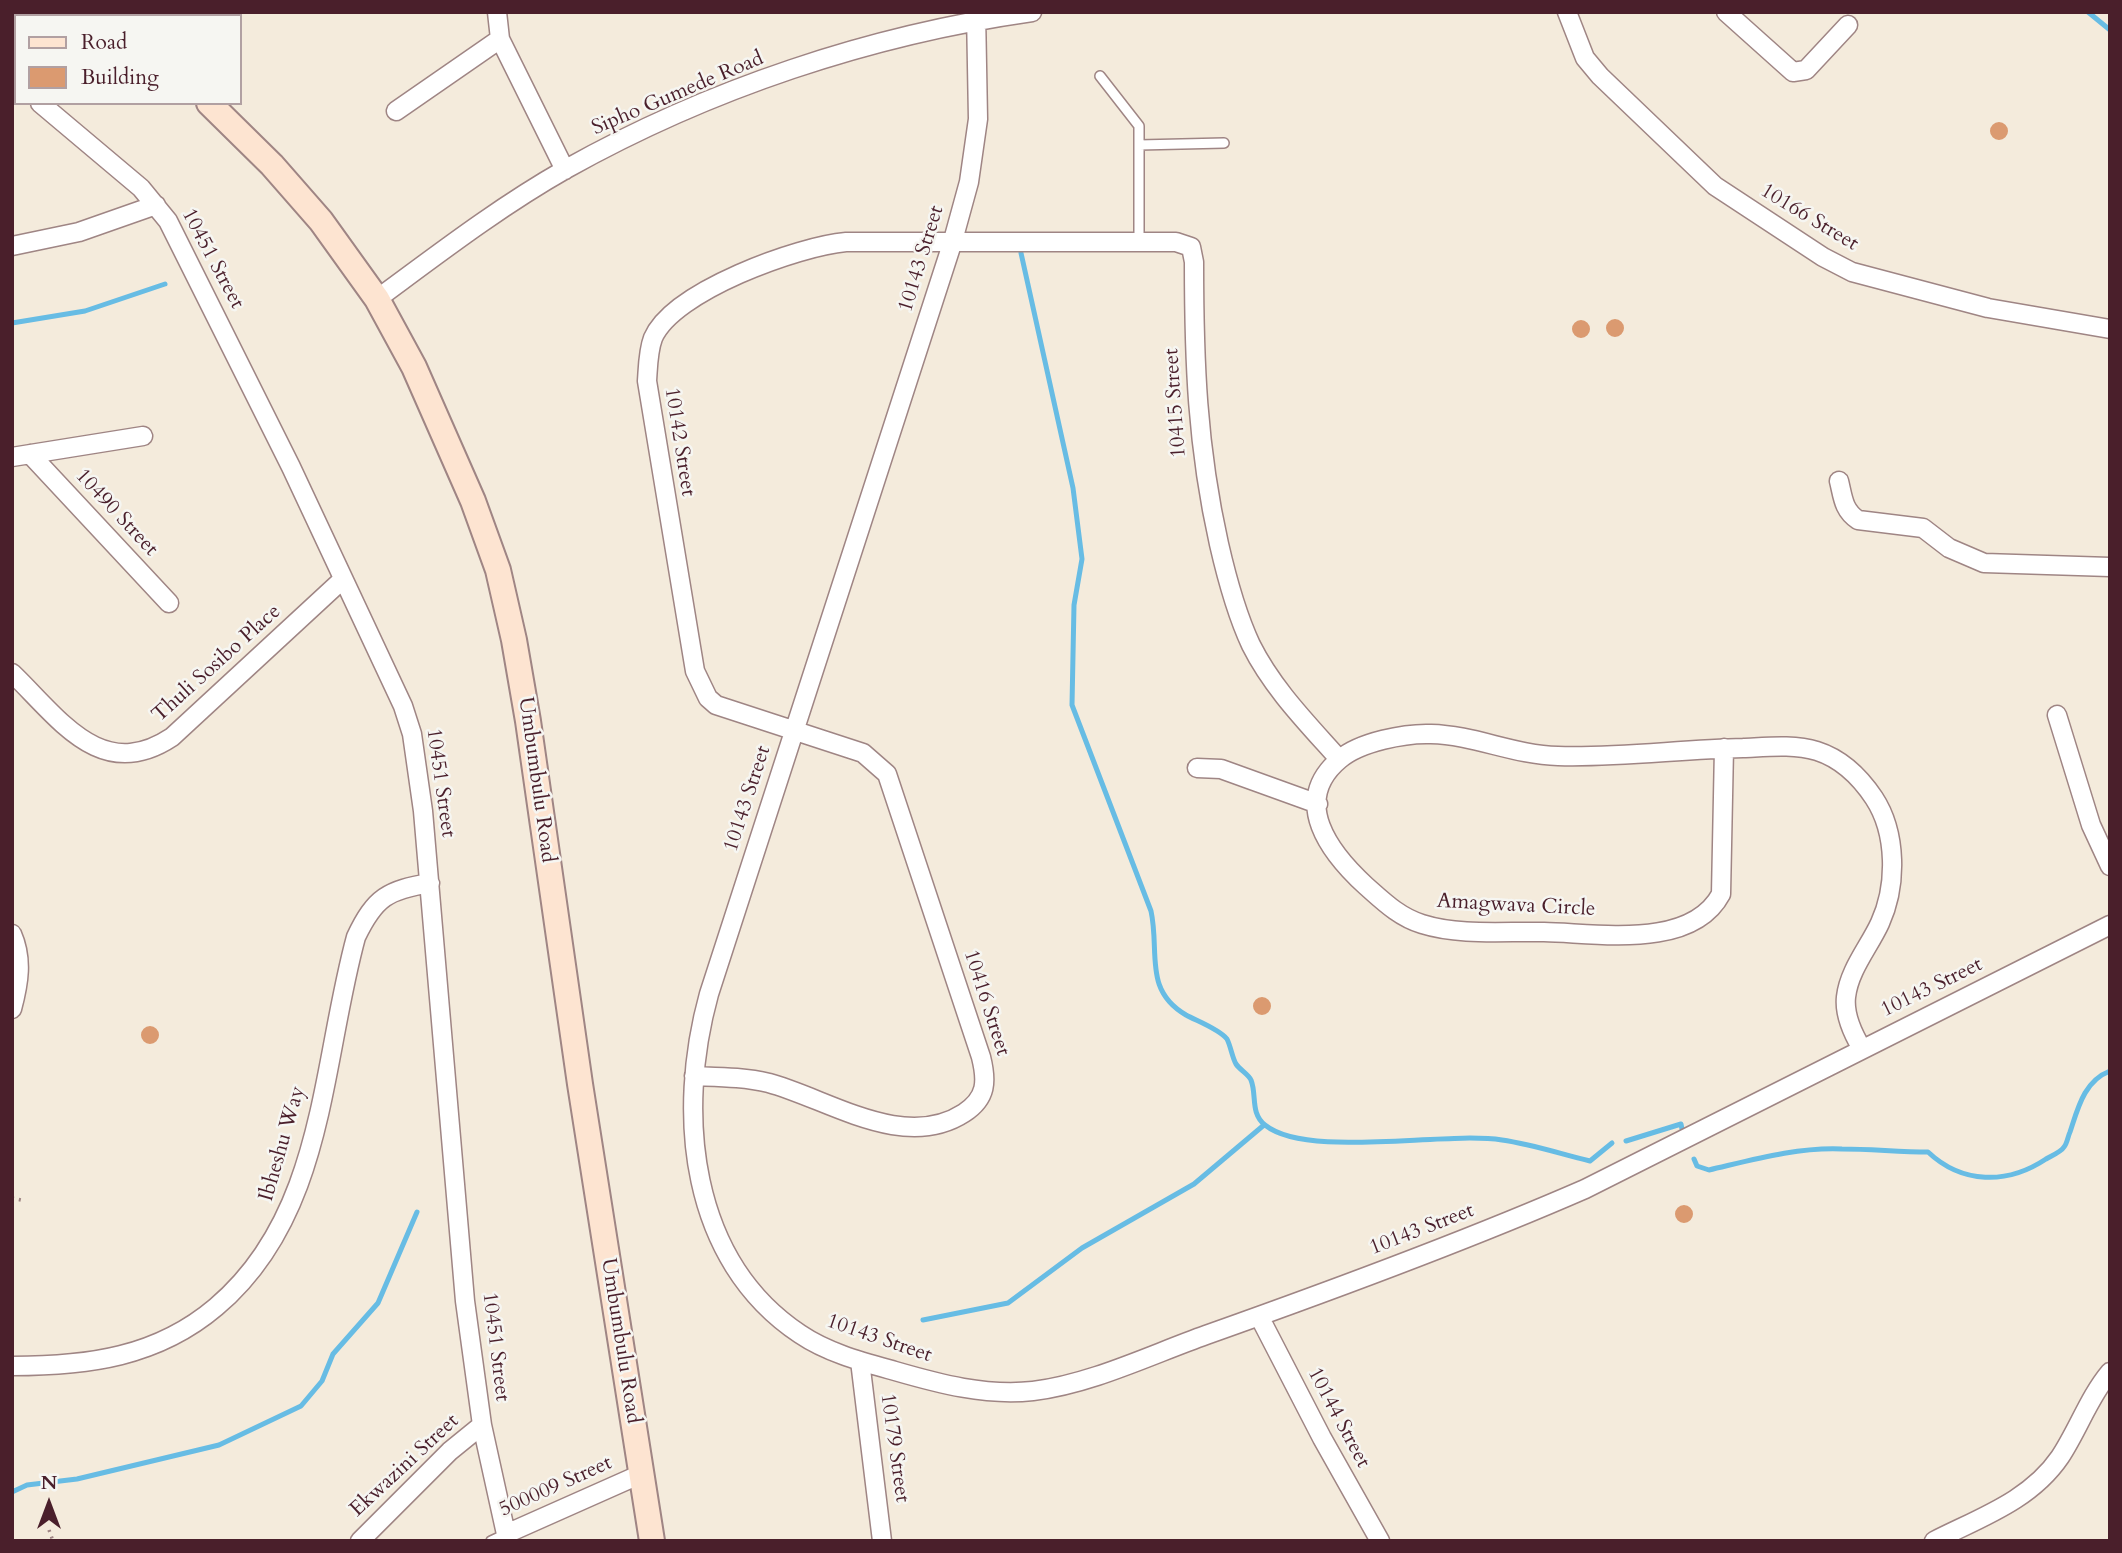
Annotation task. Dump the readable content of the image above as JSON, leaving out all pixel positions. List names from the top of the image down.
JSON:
{
  "streets": {
    "main road": ["Umbumbulu Road"],
    "street": [
      "Sipho Gumede Road",
      "10166 Street",
      "10451 Street",
      "10143 Street",
      "10415 Street",
      "10142 Street",
      "10490 Street",
      "Thuli Sosibo Place",
      "Amagwava Circle",
      "10416 Street",
      "Ibheshu Way",
      "10144 Street",
      "10179 Street",
      "Ekwazini Street",
      "500009 Street"
    ]
  },
  "crossings": [
    ["Sipho Gumede Road", "10143 Street"],
    ["Sipho Gumede Road", "Umbumbulu Road"],
    ["10451 Street", "Thuli Sosibo Place"],
    ["10451 Street", "Ibheshu Way"],
    ["10451 Street", "Ekwazini Street"],
    ["10451 Street", "500009 Street"],
    ["10143 Street", "10415 Street"],
    ["10143 Street", "10142 Street"],
    ["10143 Street", "10416 Street"],
    ["10143 Street", "10144 Street"],
    ["10143 Street", "10179 Street"],
    ["10415 Street", "10142 Street"],
    ["10142 Street", "10416 Street"],
    ["Umbumbulu Road", "500009 Street"]
  ],
  "legend": ["Road", "Building"],
  "north": "top"
}
